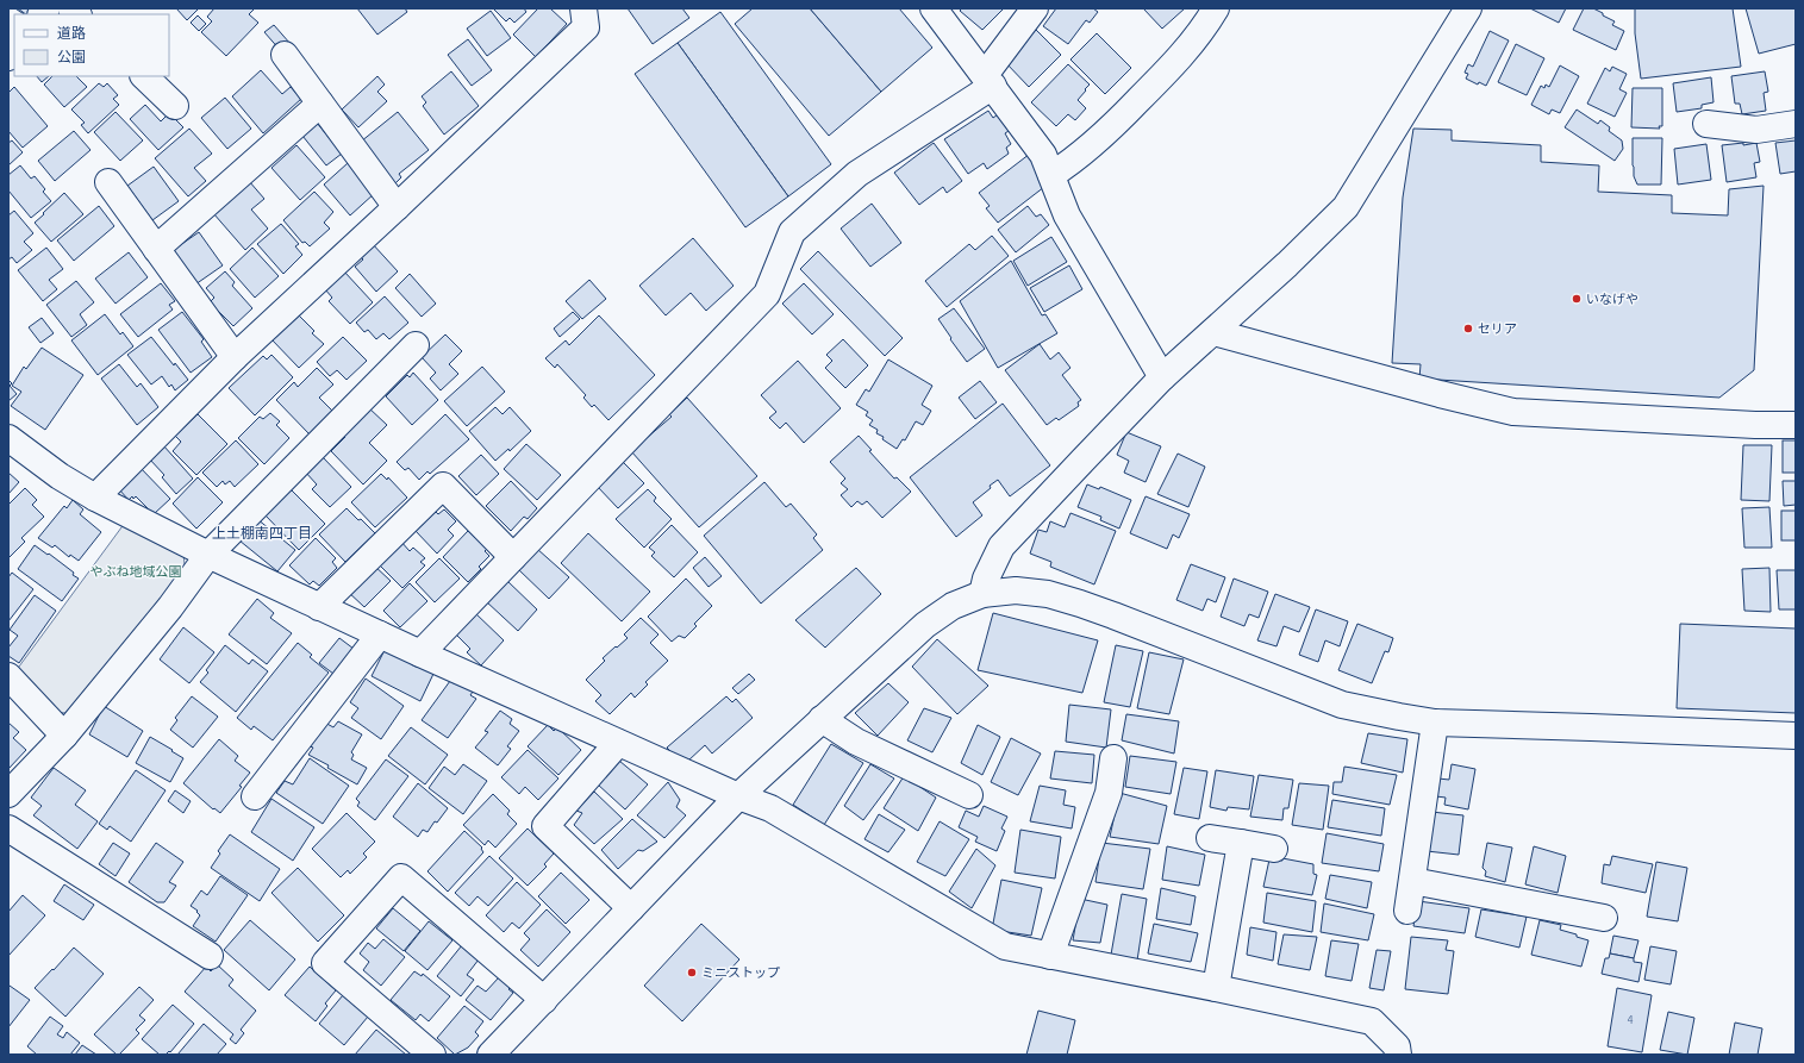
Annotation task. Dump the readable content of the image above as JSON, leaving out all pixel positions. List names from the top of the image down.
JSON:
{
  "districts": ["上土棚南四丁目"],
  "parks": ["やぶね地域公園"],
  "places": ["いなげや", "セリア", "ミニストップ"],
  "house_numbers": ["4"],
  "legend": ["道路", "公園"]
}
